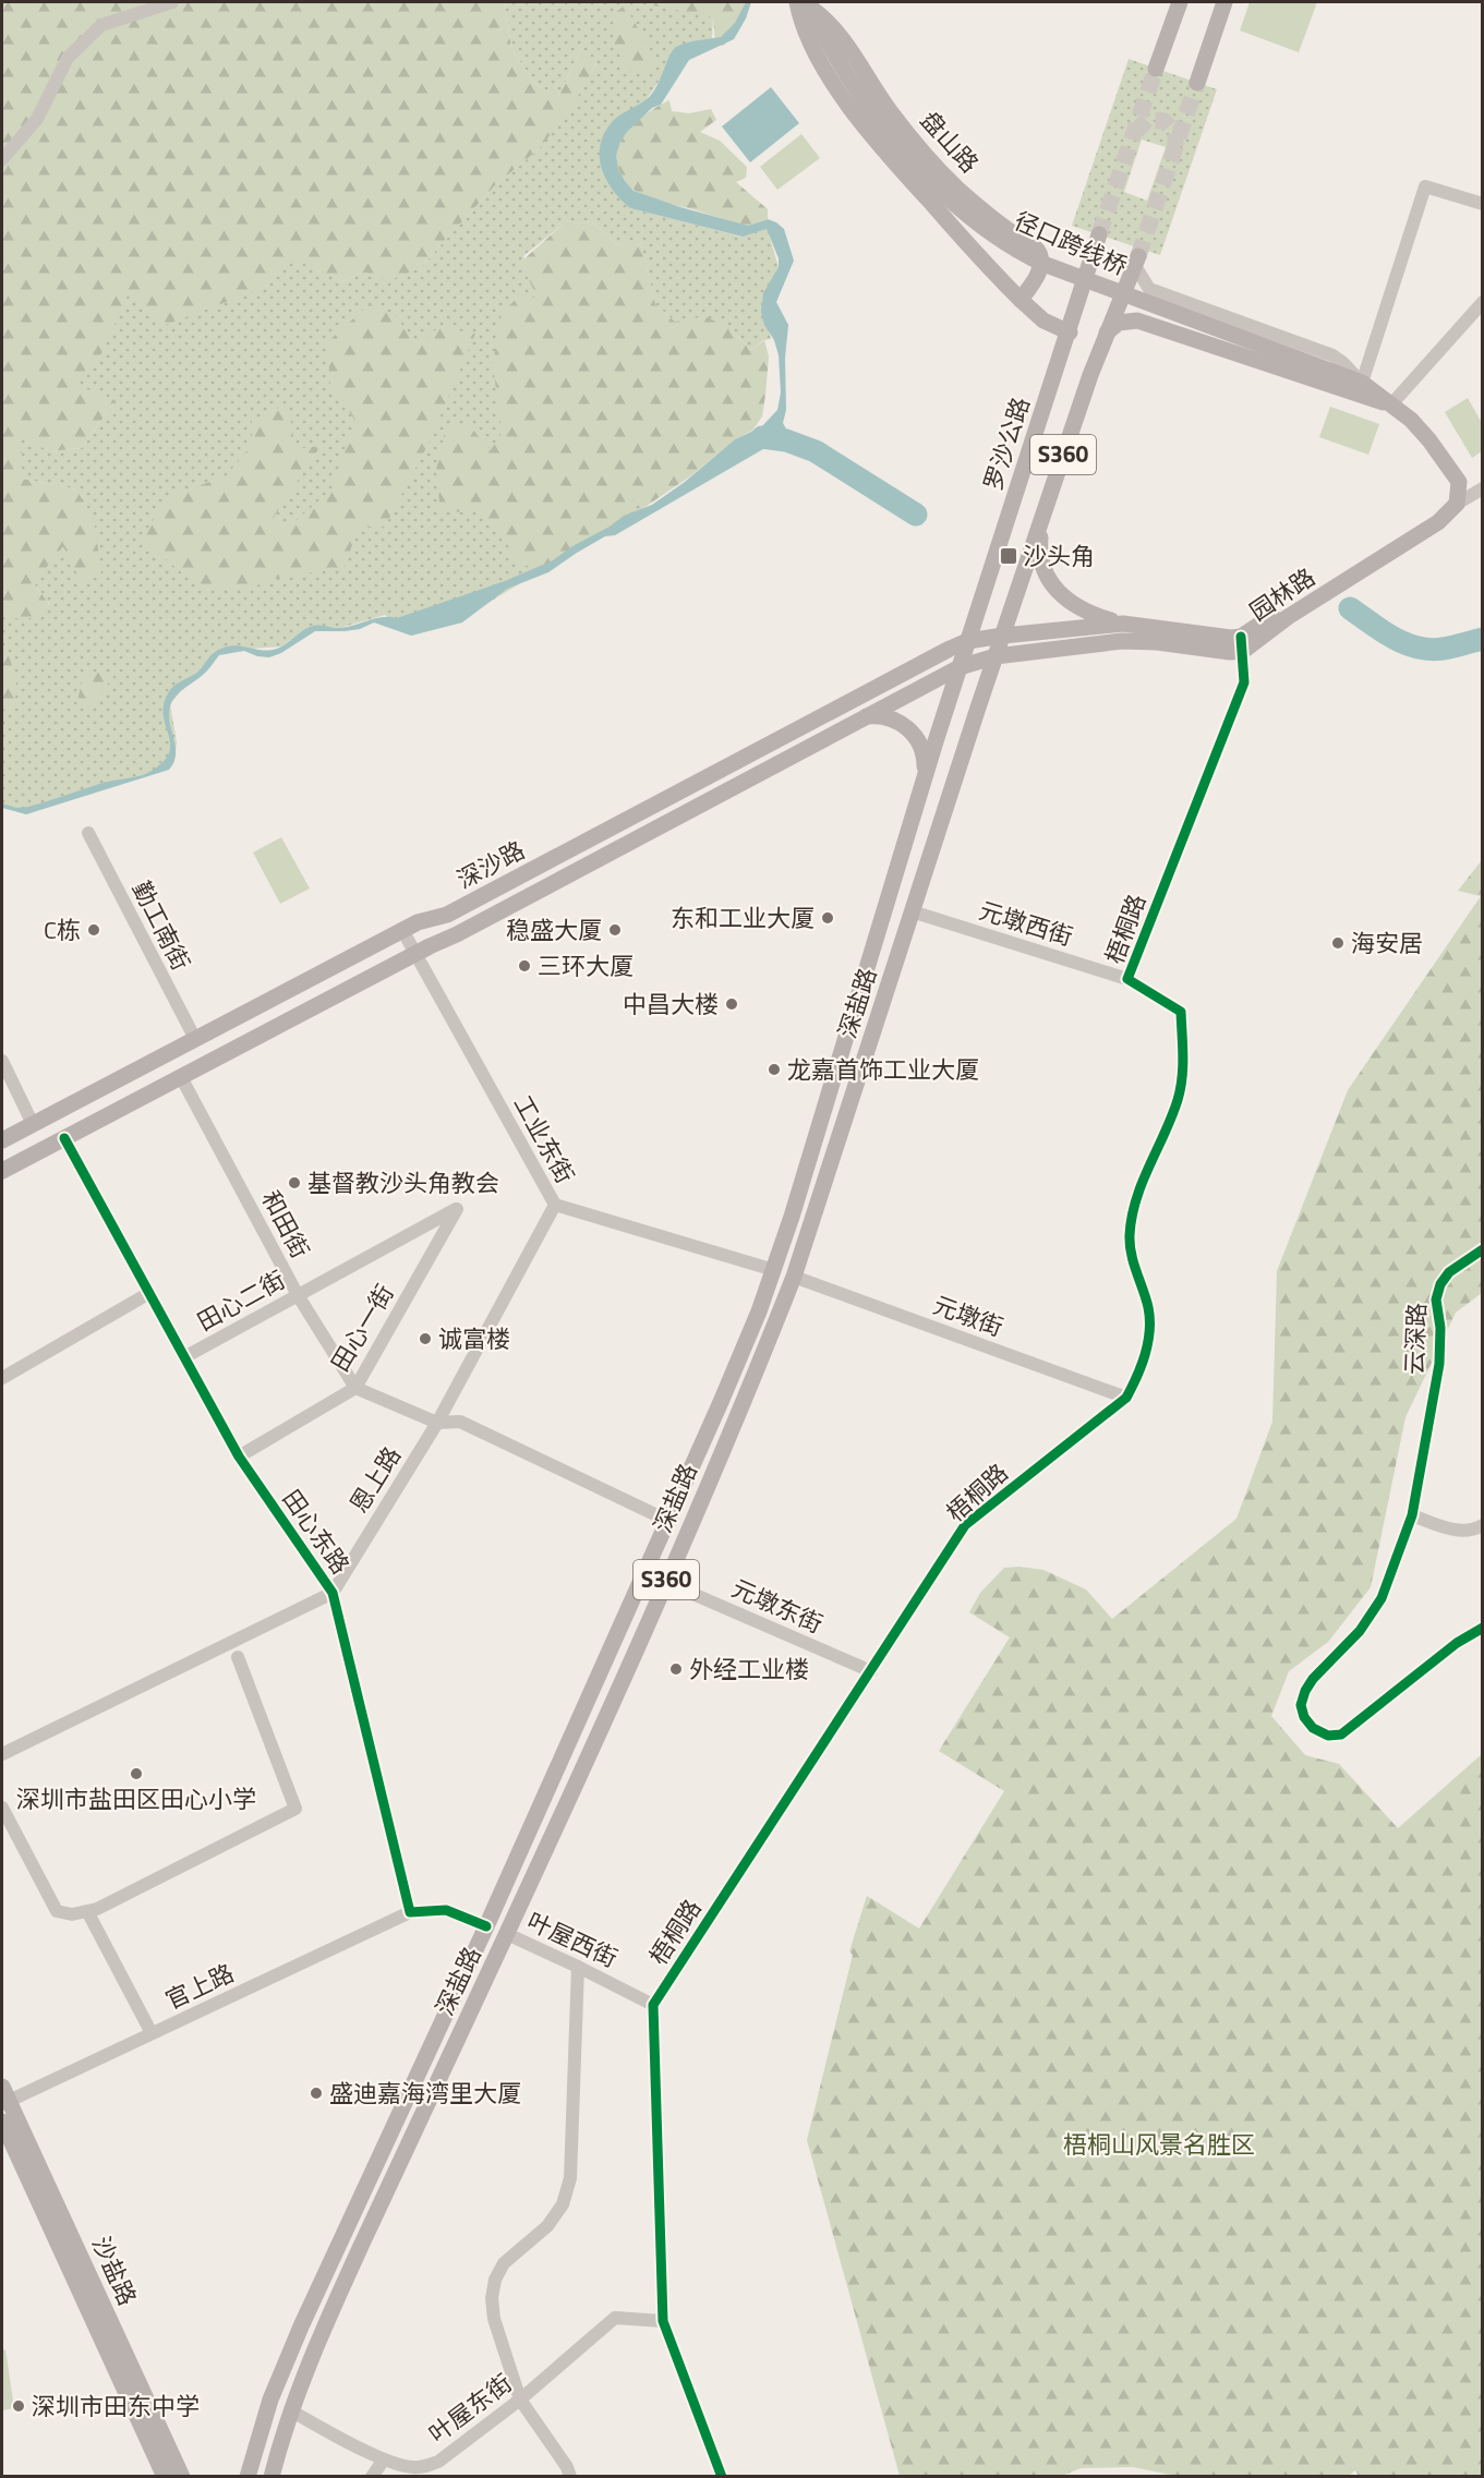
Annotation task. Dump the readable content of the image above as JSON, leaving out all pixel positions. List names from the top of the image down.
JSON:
{
  "streets": {
    "main road": [
      "盘山路",
      "径口跨线桥",
      "罗沙公路",
      "S360",
      "园林路",
      "深沙路",
      "深盐路",
      "沙盐路"
    ],
    "street": [
      "元墩西街",
      "勤工南街",
      "梧桐路",
      "工业东街",
      "和田街",
      "田心二街",
      "元墩街",
      "田心一街",
      "云深路",
      "恩上路",
      "田心东路",
      "元墩东街",
      "叶屋西街",
      "官上路",
      "叶屋东街"
    ]
  },
  "crossings": [
    ["盘山路", "径口跨线桥"],
    ["罗沙公路", "深沙路"],
    ["罗沙公路", "深盐路"],
    ["S360", "园林路"],
    ["S360", "深沙路"],
    ["S360", "深盐路"],
    ["园林路", "深沙路"],
    ["园林路", "梧桐路"],
    ["园林路", "深盐路"],
    ["深沙路", "勤工南街"],
    ["深沙路", "深盐路"],
    ["深沙路", "工业东街"],
    ["深沙路", "和田街"],
    ["深沙路", "田心东路"],
    ["元墩西街", "梧桐路"],
    ["元墩西街", "深盐路"],
    ["梧桐路", "元墩街"],
    ["梧桐路", "元墩东街"],
    ["梧桐路", "叶屋西街"],
    ["深盐路", "工业东街"],
    ["深盐路", "元墩街"],
    ["深盐路", "元墩东街"],
    ["深盐路", "叶屋西街"],
    ["深盐路", "叶屋东街"],
    ["工业东街", "恩上路"],
    ["和田街", "田心二街"],
    ["和田街", "田心一街"],
    ["田心二街", "田心一街"],
    ["田心二街", "田心东路"],
    ["田心一街", "田心东路"],
    ["恩上路", "田心东路"],
    ["田心东路", "官上路"],
    ["官上路", "沙盐路"]
  ],
  "parks": ["梧桐山风景名胜区"],
  "places": {
    "transit": ["沙头角"],
    "other": [
      "东和工业大厦",
      "C栋",
      "稳盛大厦",
      "海安居",
      "三环大厦",
      "中昌大楼",
      "龙嘉首饰工业大厦",
      "基督教沙头角教会",
      "诚富楼",
      "外经工业楼",
      "深圳市盐田区田心小学",
      "盛迪嘉海湾里大厦",
      "深圳市田东中学"
    ]
  }
}
